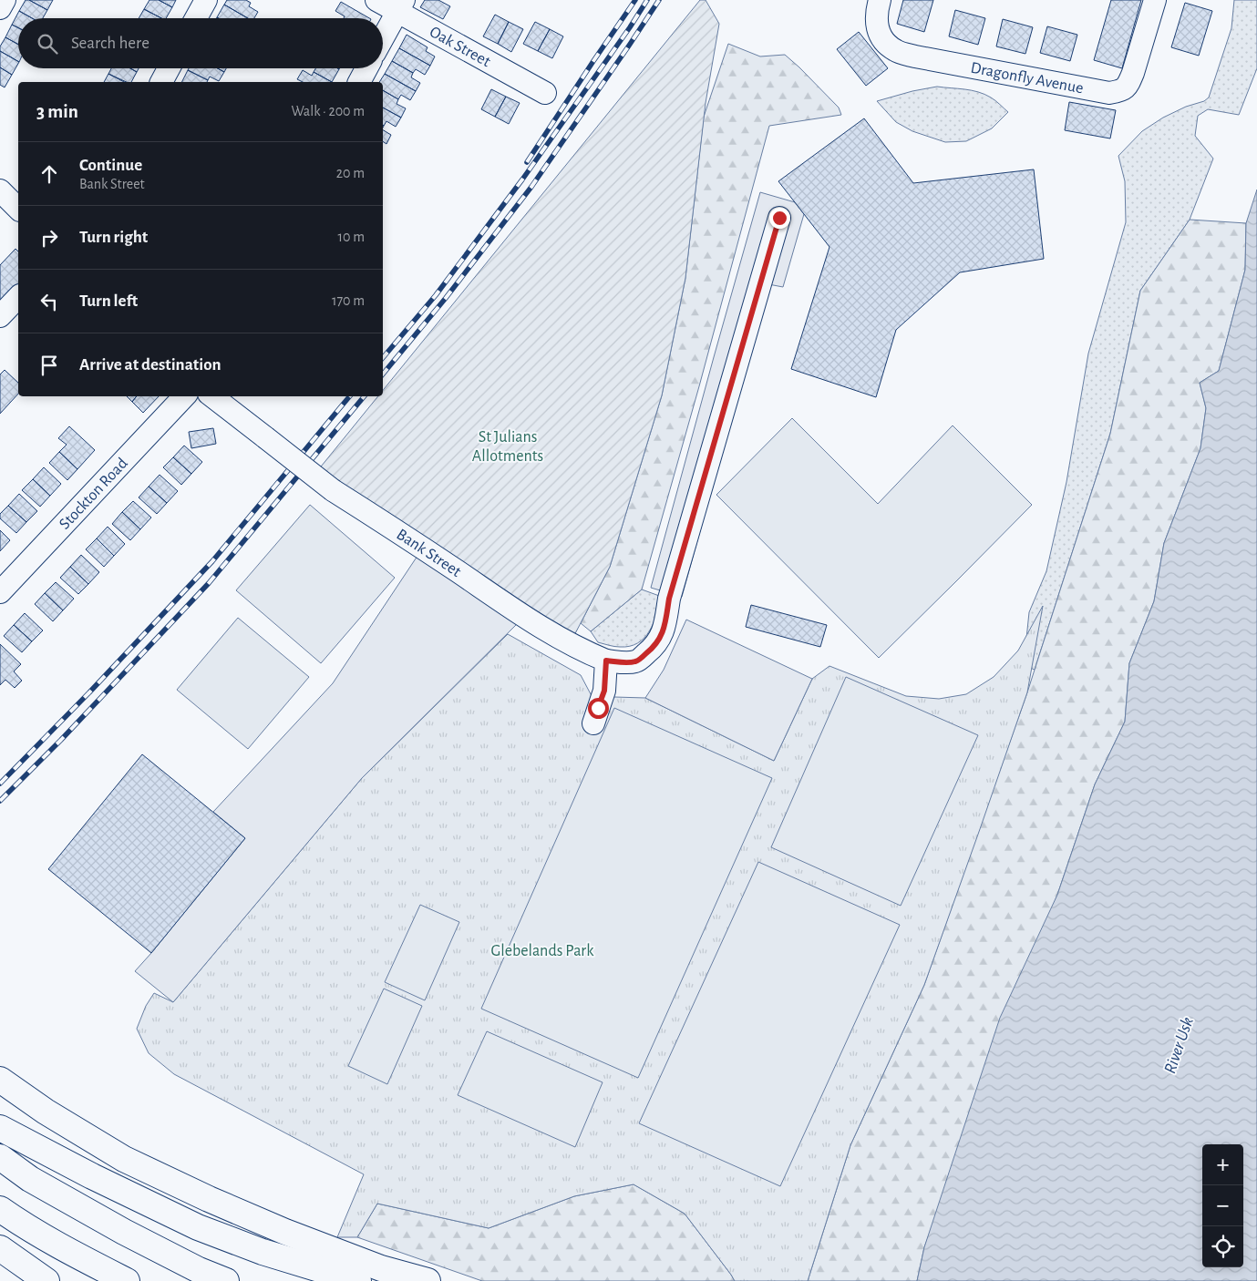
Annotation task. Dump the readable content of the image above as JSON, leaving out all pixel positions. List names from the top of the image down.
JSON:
{
  "streets": {
    "street": [
      "Oak Street",
      "Dragonfly Avenue",
      "Stockton Road",
      "Bank Street"
    ]
  },
  "water": ["River Usk"],
  "parks": ["St Julians Allotments", "Glebelands Park"],
  "page": {
    "search": "Search here",
    "heading": ["3 min", "Walk · 200 m"],
    "list": [
      ["Continue", "Bank Street", "20 m"],
      ["Turn right", "10 m"],
      ["Turn left", "170 m"],
      "Arrive at destination"
    ],
    "map_buttons": ["+", "−"]
  }
}
